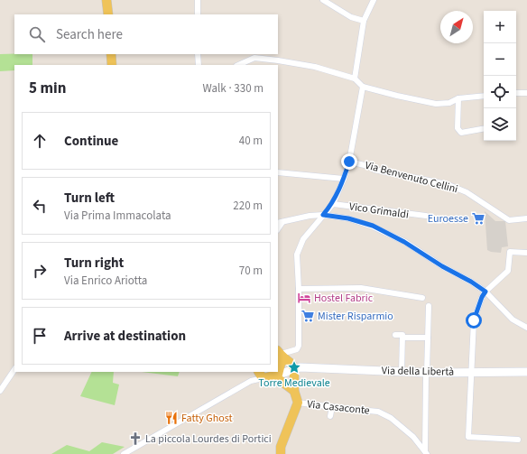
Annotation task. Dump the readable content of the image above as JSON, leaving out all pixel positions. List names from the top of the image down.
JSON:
{
  "streets": {
    "street": [
      "Via Benvenuto Cellini",
      "Vico Grimaldi",
      "Via della Libertà",
      "Via Casaconte"
    ]
  },
  "places": {
    "supermarket": ["Euroesse", "Mister Risparmio"],
    "hotel": ["Hostel Fabric"],
    "place": ["Torre Medievale"],
    "restaurant": ["Fatty Ghost"],
    "church": ["La piccola Lourdes di Portici"]
  },
  "north": "top right",
  "page": {
    "map_buttons": ["+", "−"],
    "search": "Search here",
    "heading": ["5 min", "Walk · 330 m"],
    "list": [
      ["Continue", "40 m"],
      ["Turn left", "Via Prima Immacolata", "220 m"],
      ["Turn right", "Via Enrico Ariotta", "70 m"],
      "Arrive at destination"
    ]
  }
}
